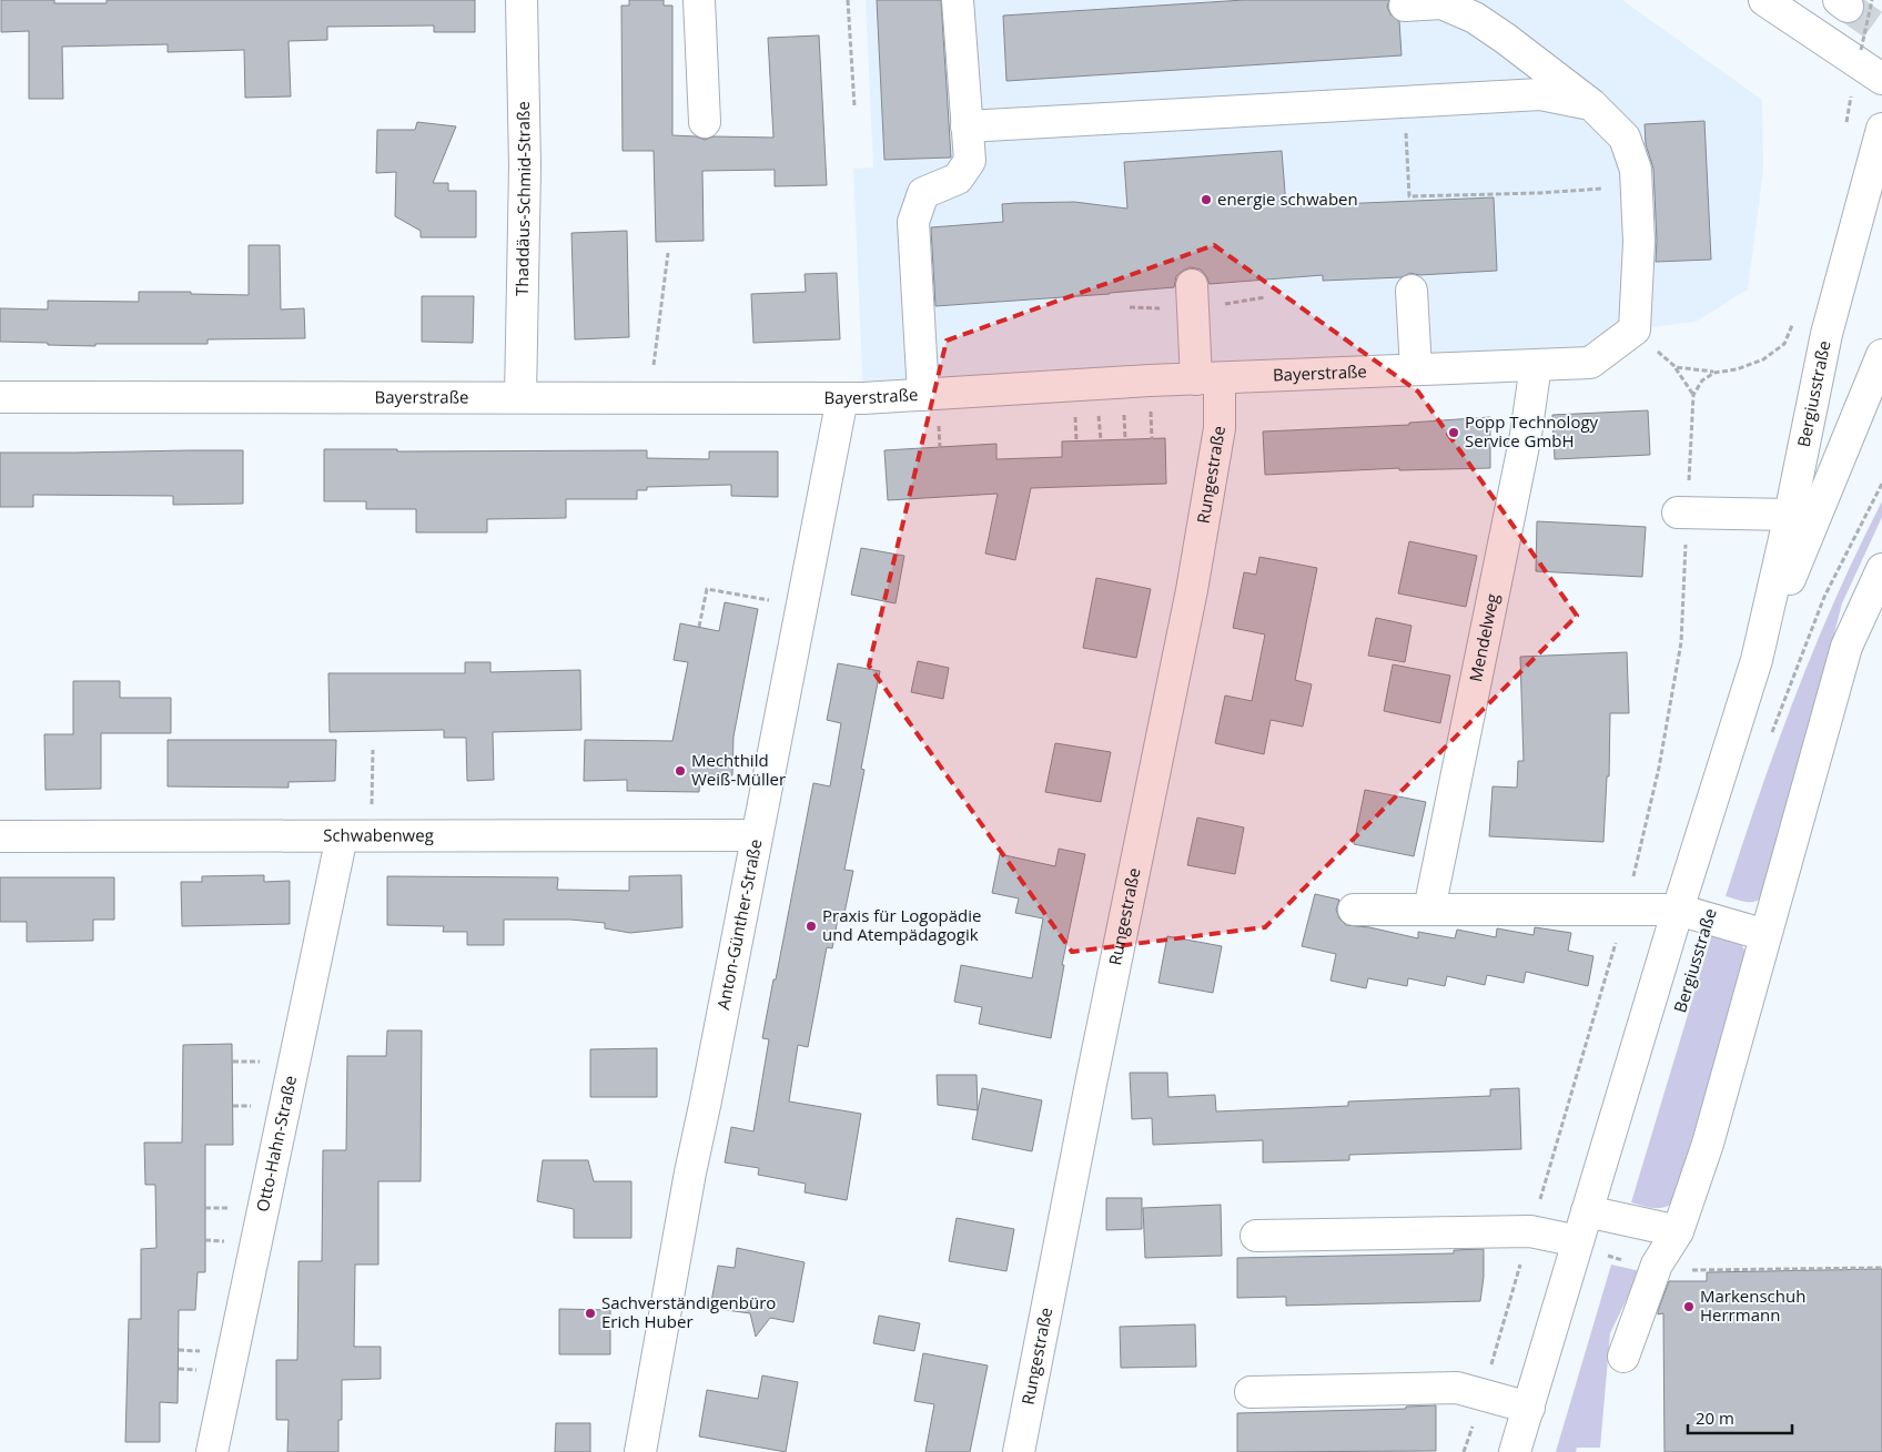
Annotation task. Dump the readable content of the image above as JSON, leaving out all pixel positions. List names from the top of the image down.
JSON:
{
  "streets": {
    "main road": [
      "Thaddäus-Schmid-Straße",
      "Bayerstraße",
      "Bergiusstraße",
      "Rungestraße",
      "Mendelweg",
      "Schwabenweg",
      "Anton-Günther-Straße",
      "Otto-Hahn-Straße"
    ]
  },
  "crossings": [
    ["Thaddäus-Schmid-Straße", "Bayerstraße"],
    ["Bayerstraße", "Rungestraße"],
    ["Bayerstraße", "Mendelweg"],
    ["Bayerstraße", "Anton-Günther-Straße"],
    ["Schwabenweg", "Anton-Günther-Straße"],
    ["Schwabenweg", "Otto-Hahn-Straße"]
  ],
  "places": [
    "energie schwaben",
    "Popp Technology Service GmbH",
    "Mechthild Weiß-Müller",
    "Praxis für Logopädie und Atempädagogik",
    "Markenschuh Herrmann",
    "Sachverständigenbüro Erich Huber"
  ],
  "scale_bar": "20 m"
}
